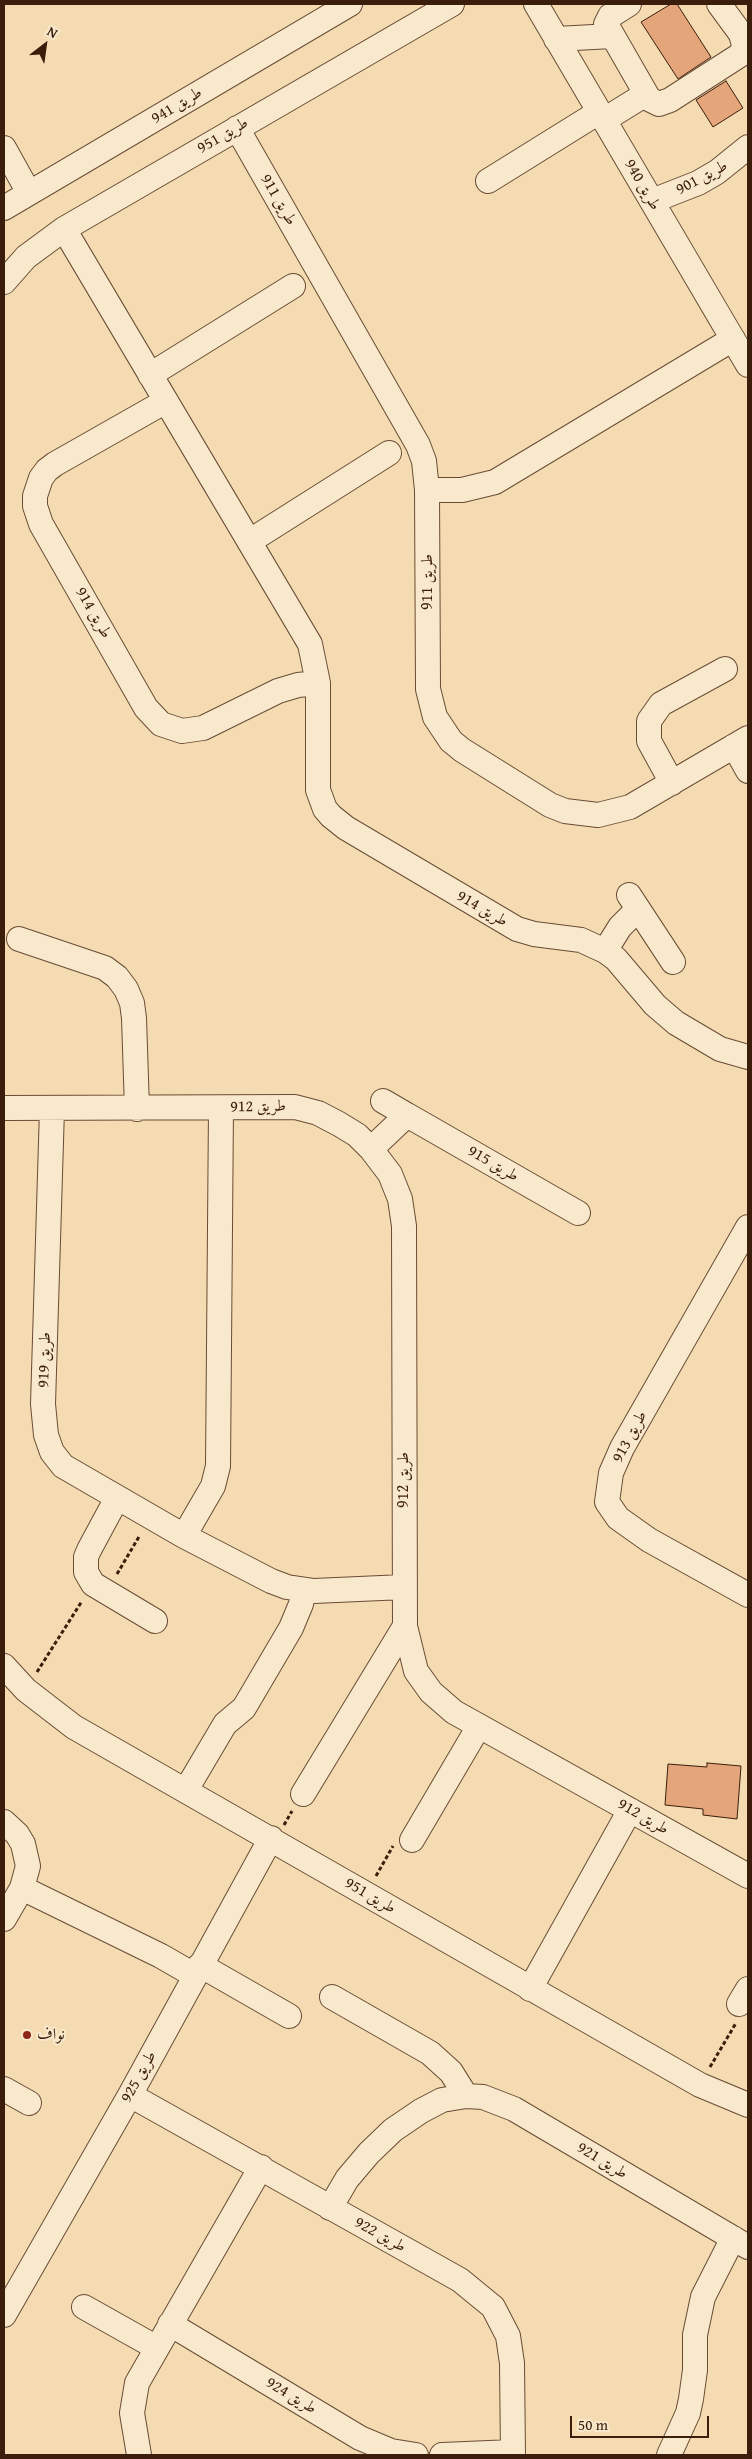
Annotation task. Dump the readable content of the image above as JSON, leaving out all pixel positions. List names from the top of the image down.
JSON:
{
  "streets": {
    "street": [
      "طريق 941",
      "طريق 951",
      "طريق 901",
      "طريق 940",
      "طريق 911",
      "طريق 914",
      "طريق 912",
      "طريق 915",
      "طريق 919",
      "طريق 913",
      "طريق 925",
      "طريق 921",
      "طريق 922",
      "طريق 924"
    ]
  },
  "crossings": [
    ["طريق 951", "طريق 911"],
    ["طريق 951", "طريق 914"],
    ["طريق 951", "طريق 925"],
    ["طريق 901", "طريق 940"],
    ["طريق 912", "طريق 919"],
    ["طريق 925", "طريق 922"],
    ["طريق 921", "طريق 922"]
  ],
  "places": ["نواف"],
  "scale_bar": "50 m",
  "north": "top right"
}
